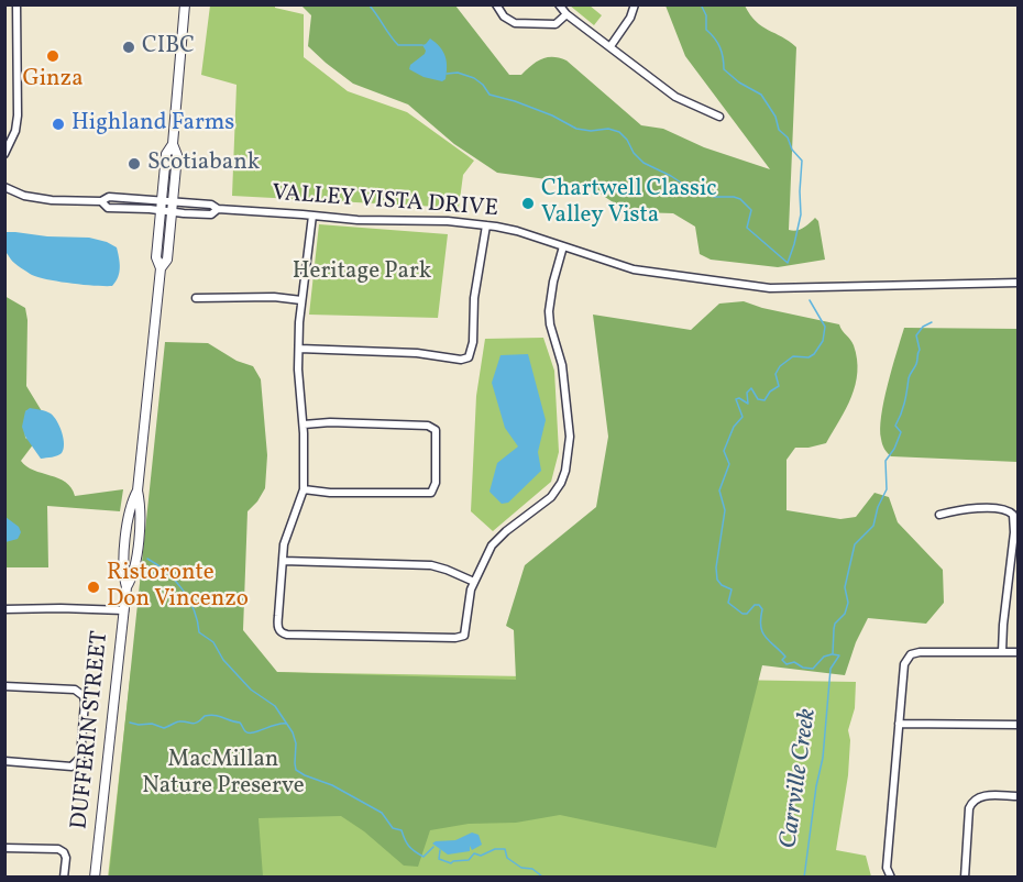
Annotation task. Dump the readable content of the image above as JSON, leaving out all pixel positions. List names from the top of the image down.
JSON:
{
  "streets": {
    "main road": ["DUFFERIN STREET"],
    "street": ["VALLEY VISTA DRIVE"]
  },
  "crossings": [
    ["VALLEY VISTA DRIVE", "DUFFERIN STREET"]
  ],
  "water": ["Carrville Creek"],
  "parks": ["Heritage Park", "MacMillan Nature Preserve"],
  "places": [
    "CIBC",
    "Ginza",
    "Highland Farms",
    "Scotiabank",
    "Chartwell Classic Valley Vista",
    "Ristoronte Don Vincenzo"
  ]
}
